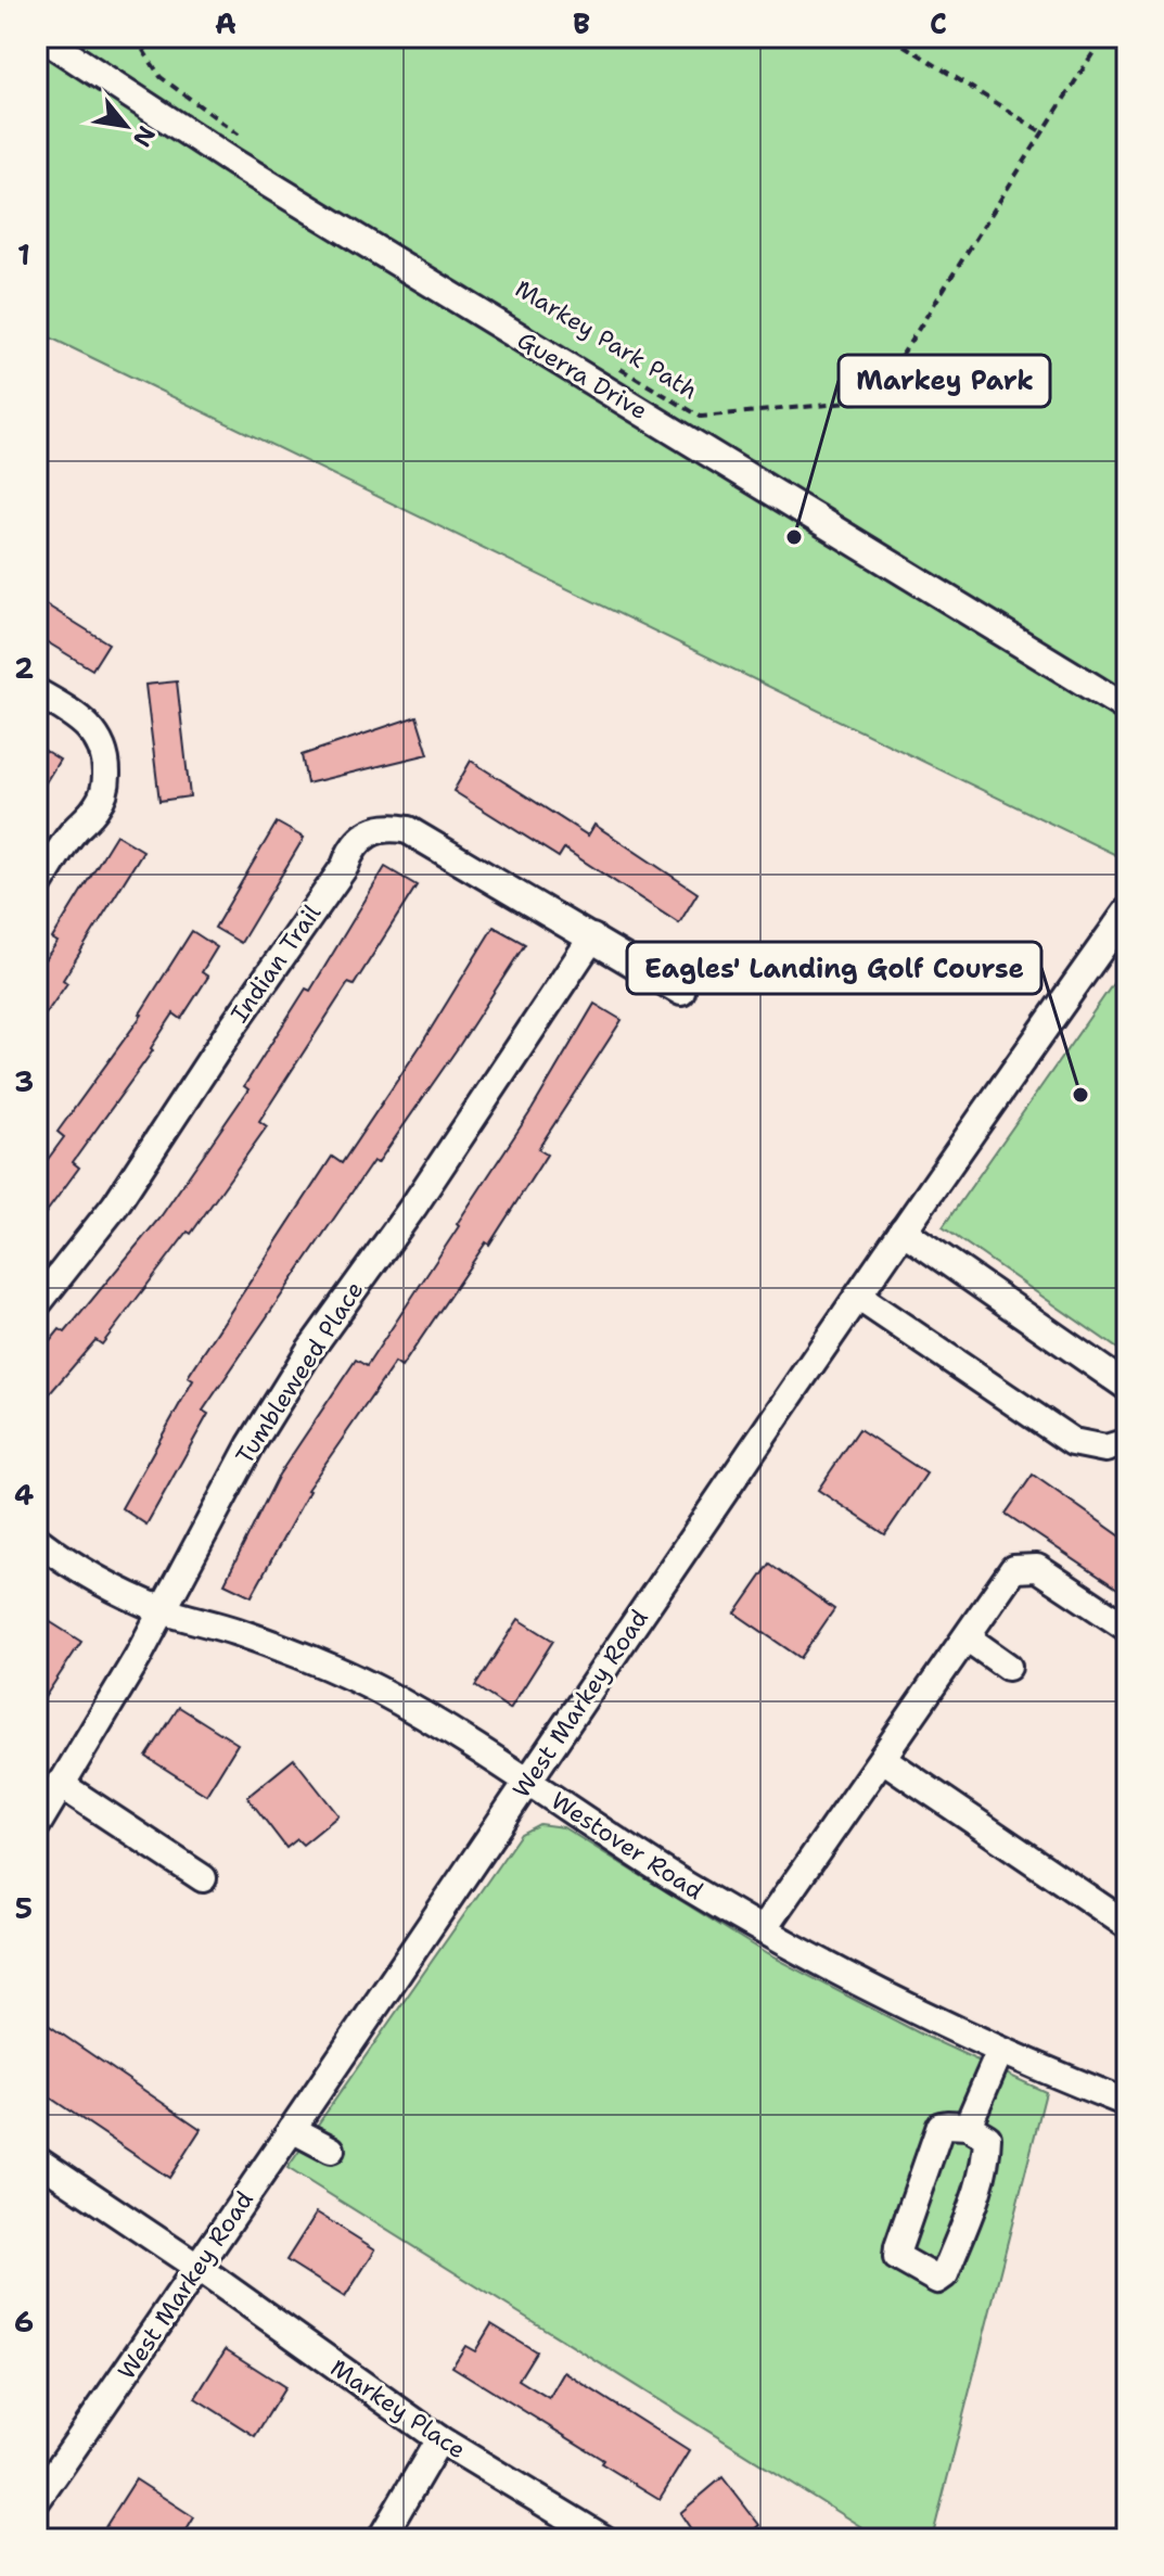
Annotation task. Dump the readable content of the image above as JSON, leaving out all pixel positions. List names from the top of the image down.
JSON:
{
  "streets": {
    "street": [
      "Guerra Drive",
      "Indian Trail",
      "Tumbleweed Place",
      "West Markey Road",
      "Westover Road",
      "Markey Place"
    ],
    "path": ["Markey Park Path"]
  },
  "crossings": [
    ["Indian Trail", "Tumbleweed Place"],
    ["Tumbleweed Place", "Westover Road"],
    ["West Markey Road", "Westover Road"],
    ["West Markey Road", "Markey Place"]
  ],
  "places": ["Markey Park", "Eagles' Landing Golf Course"],
  "north": "bottom right",
  "grid": {
    "columns": ["A", "B", "C"],
    "rows": [
      "1",
      "2",
      "3",
      "4",
      "5",
      "6"
    ]
  }
}
